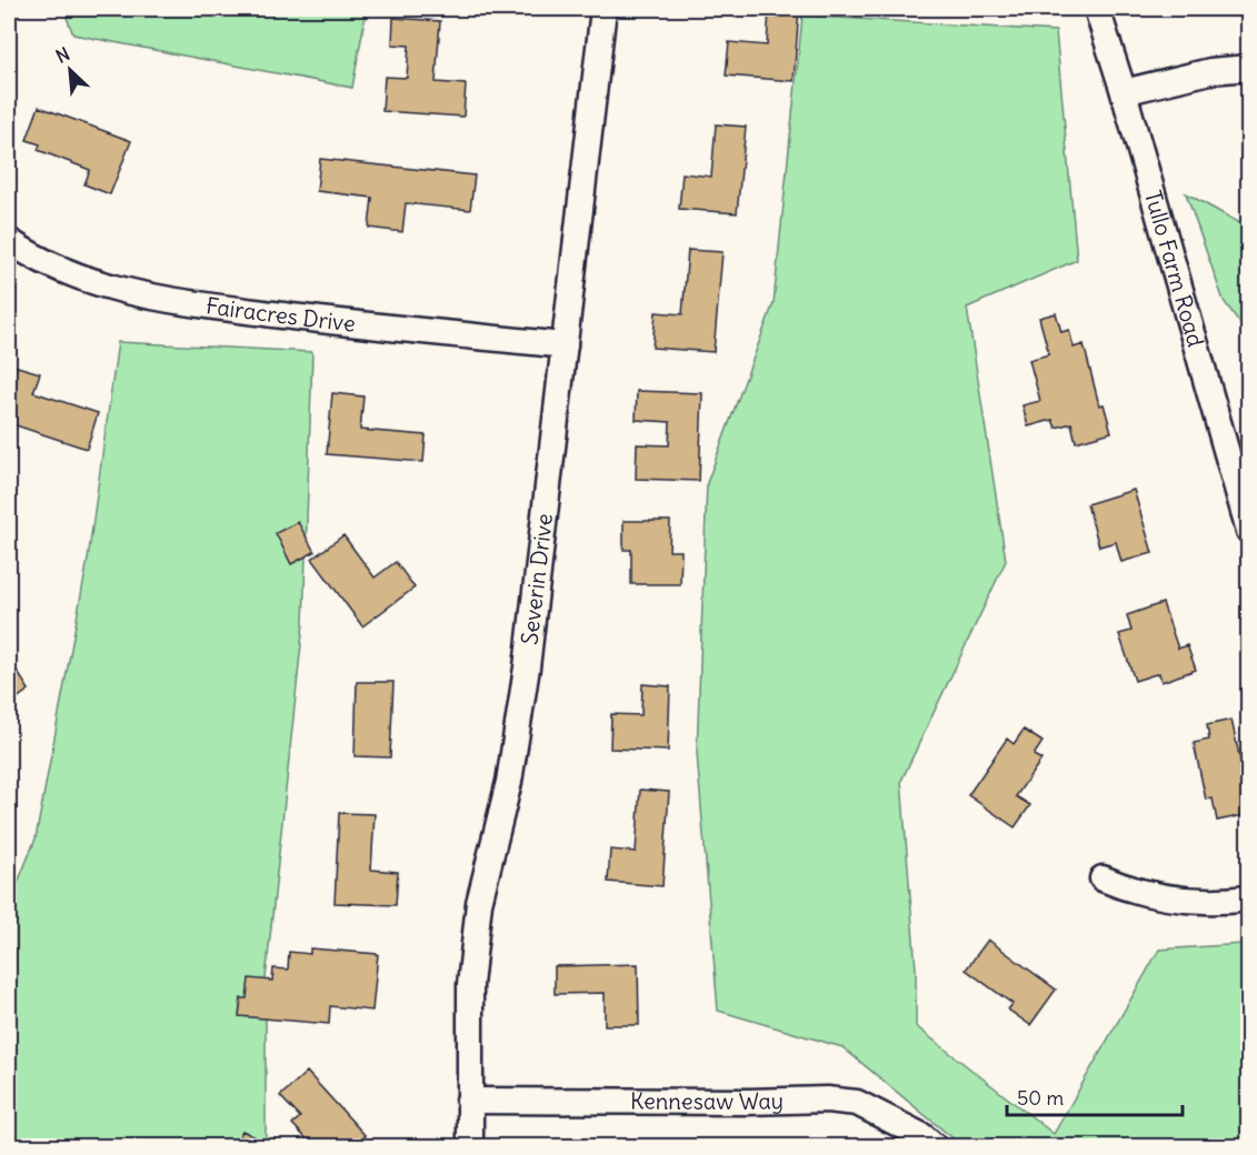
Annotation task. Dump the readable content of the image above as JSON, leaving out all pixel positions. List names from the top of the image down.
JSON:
{
  "streets": {
    "street": [
      "Tullo Farm Road",
      "Fairacres Drive",
      "Severin Drive",
      "Kennesaw Way"
    ]
  },
  "crossings": [
    ["Fairacres Drive", "Severin Drive"],
    ["Severin Drive", "Kennesaw Way"]
  ],
  "scale_bar": "50 m",
  "north": "top left"
}
